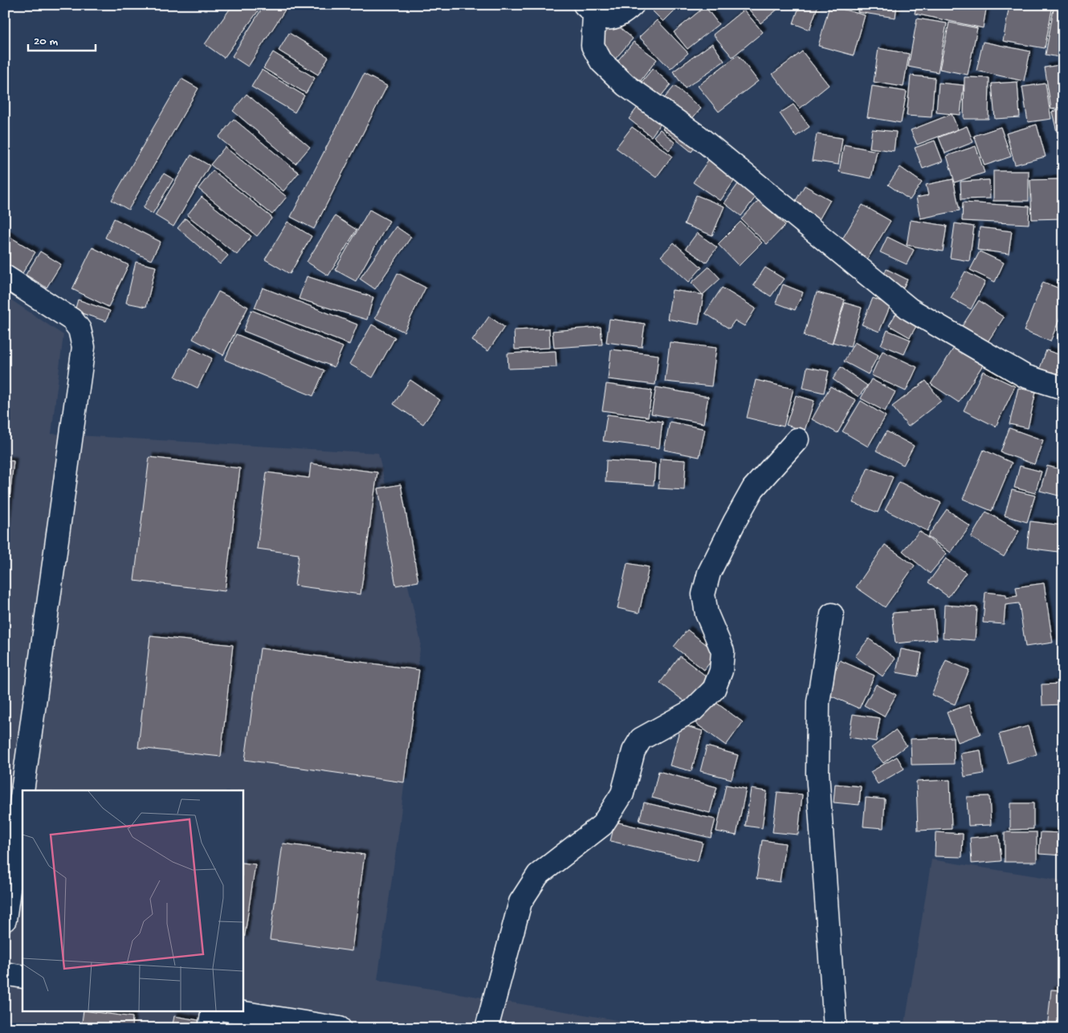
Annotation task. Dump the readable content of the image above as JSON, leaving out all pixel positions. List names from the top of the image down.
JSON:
{
  "scale_bar": "20 m"
}
